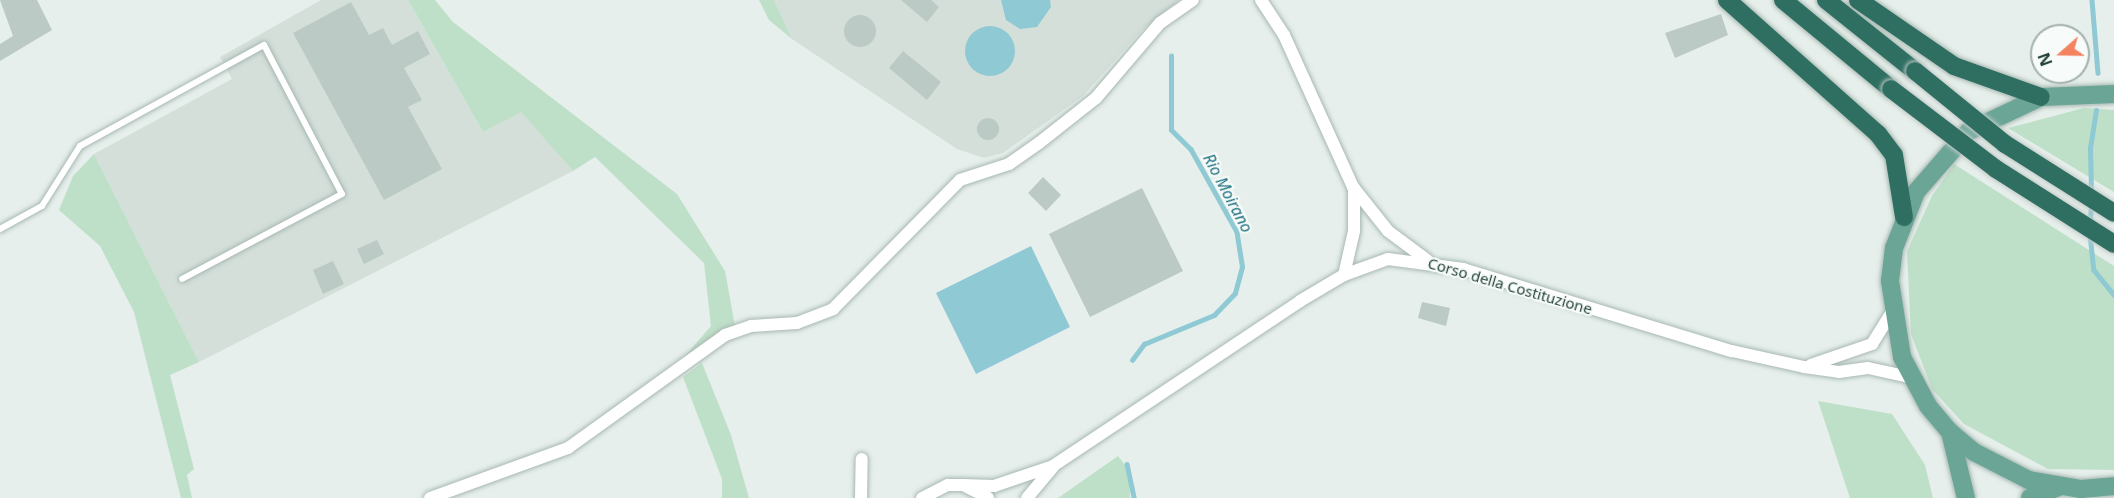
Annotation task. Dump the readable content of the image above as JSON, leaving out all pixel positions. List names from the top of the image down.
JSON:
{
  "streets": {
    "street": ["Corso della Costituzione"]
  },
  "water": ["Rio Moirano"],
  "north": "left"
}
